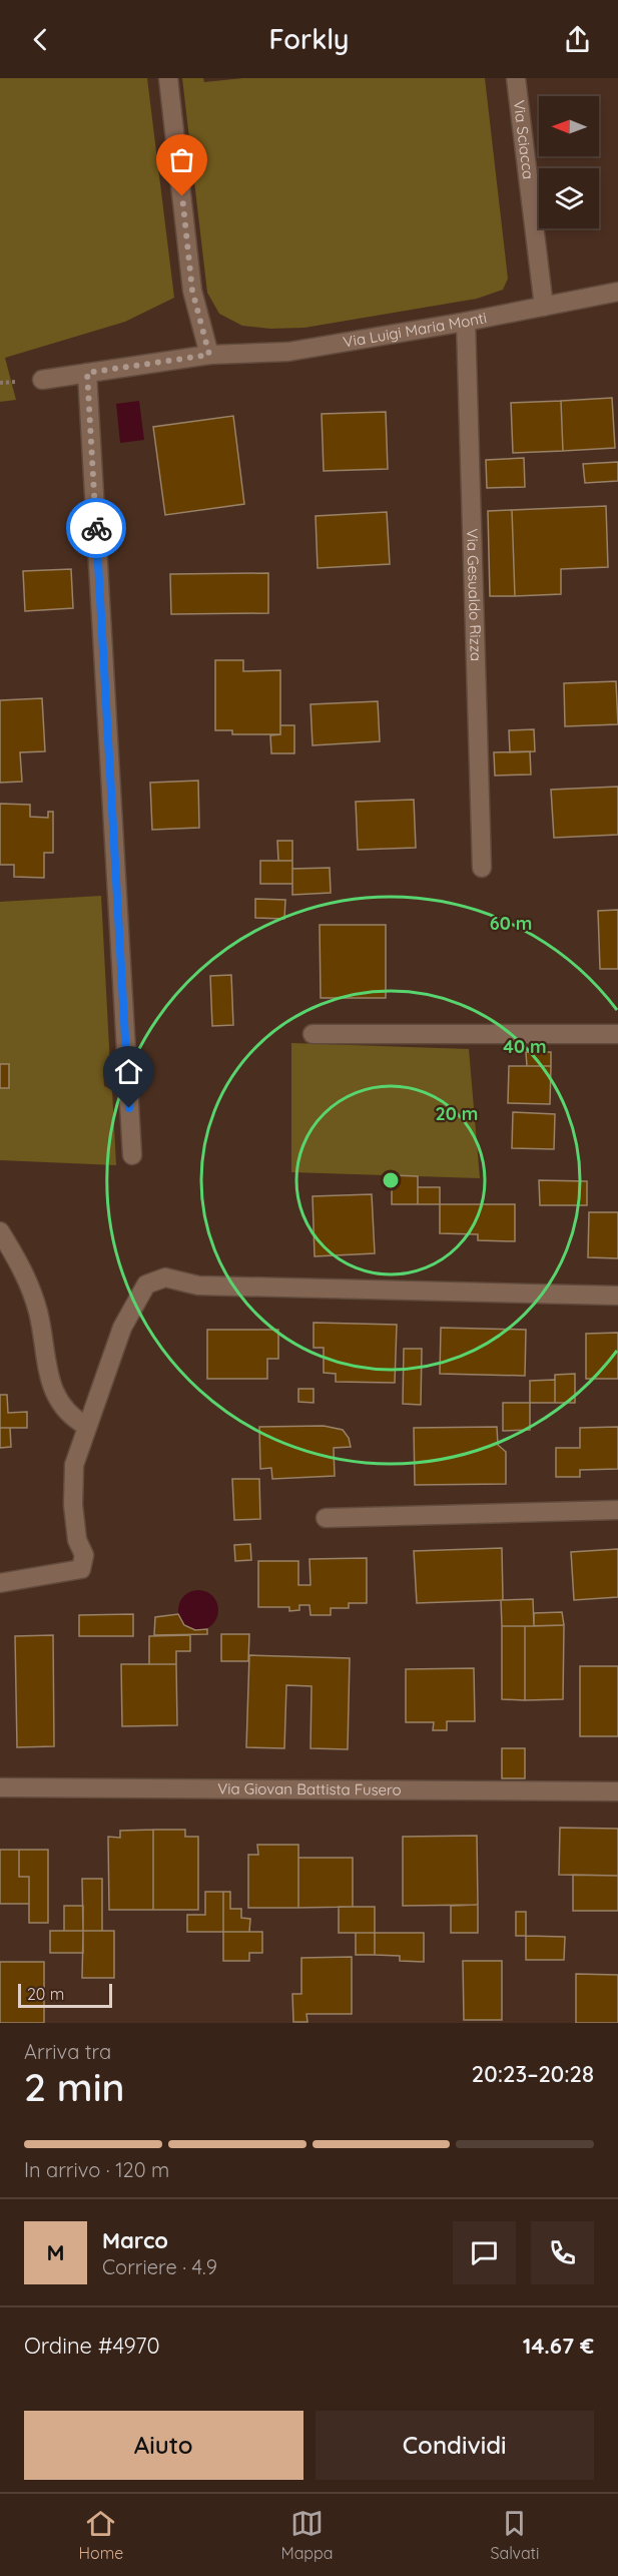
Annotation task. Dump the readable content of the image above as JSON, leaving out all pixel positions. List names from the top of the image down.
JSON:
{
  "streets": {
    "street": [
      "Via Sciacca",
      "Via Luigi Maria Monti",
      "Via Gesualdo Rizza",
      "Via Giovan Battista Fusero"
    ]
  },
  "crossings": [
    ["Via Sciacca", "Via Luigi Maria Monti"],
    ["Via Luigi Maria Monti", "Via Gesualdo Rizza"]
  ],
  "scale_bar": "20 m",
  "north": "left",
  "page": {
    "header": "Forkly",
    "scale": "20 m",
    "heading": ["2 min", "Arriva tra", "20:23–20:28"],
    "panel": [
      "Marco",
      "Corriere · 4.9",
      "Ordine #4970",
      "14.67 €"
    ],
    "bar": "In arrivo · 120 m",
    "round": "M",
    "buttons": ["Aiuto", "Condividi"],
    "tabs": ["Home", "Mappa", "Salvati"]
  },
  "rings": ["60 m", "40 m", "20 m"]
}
